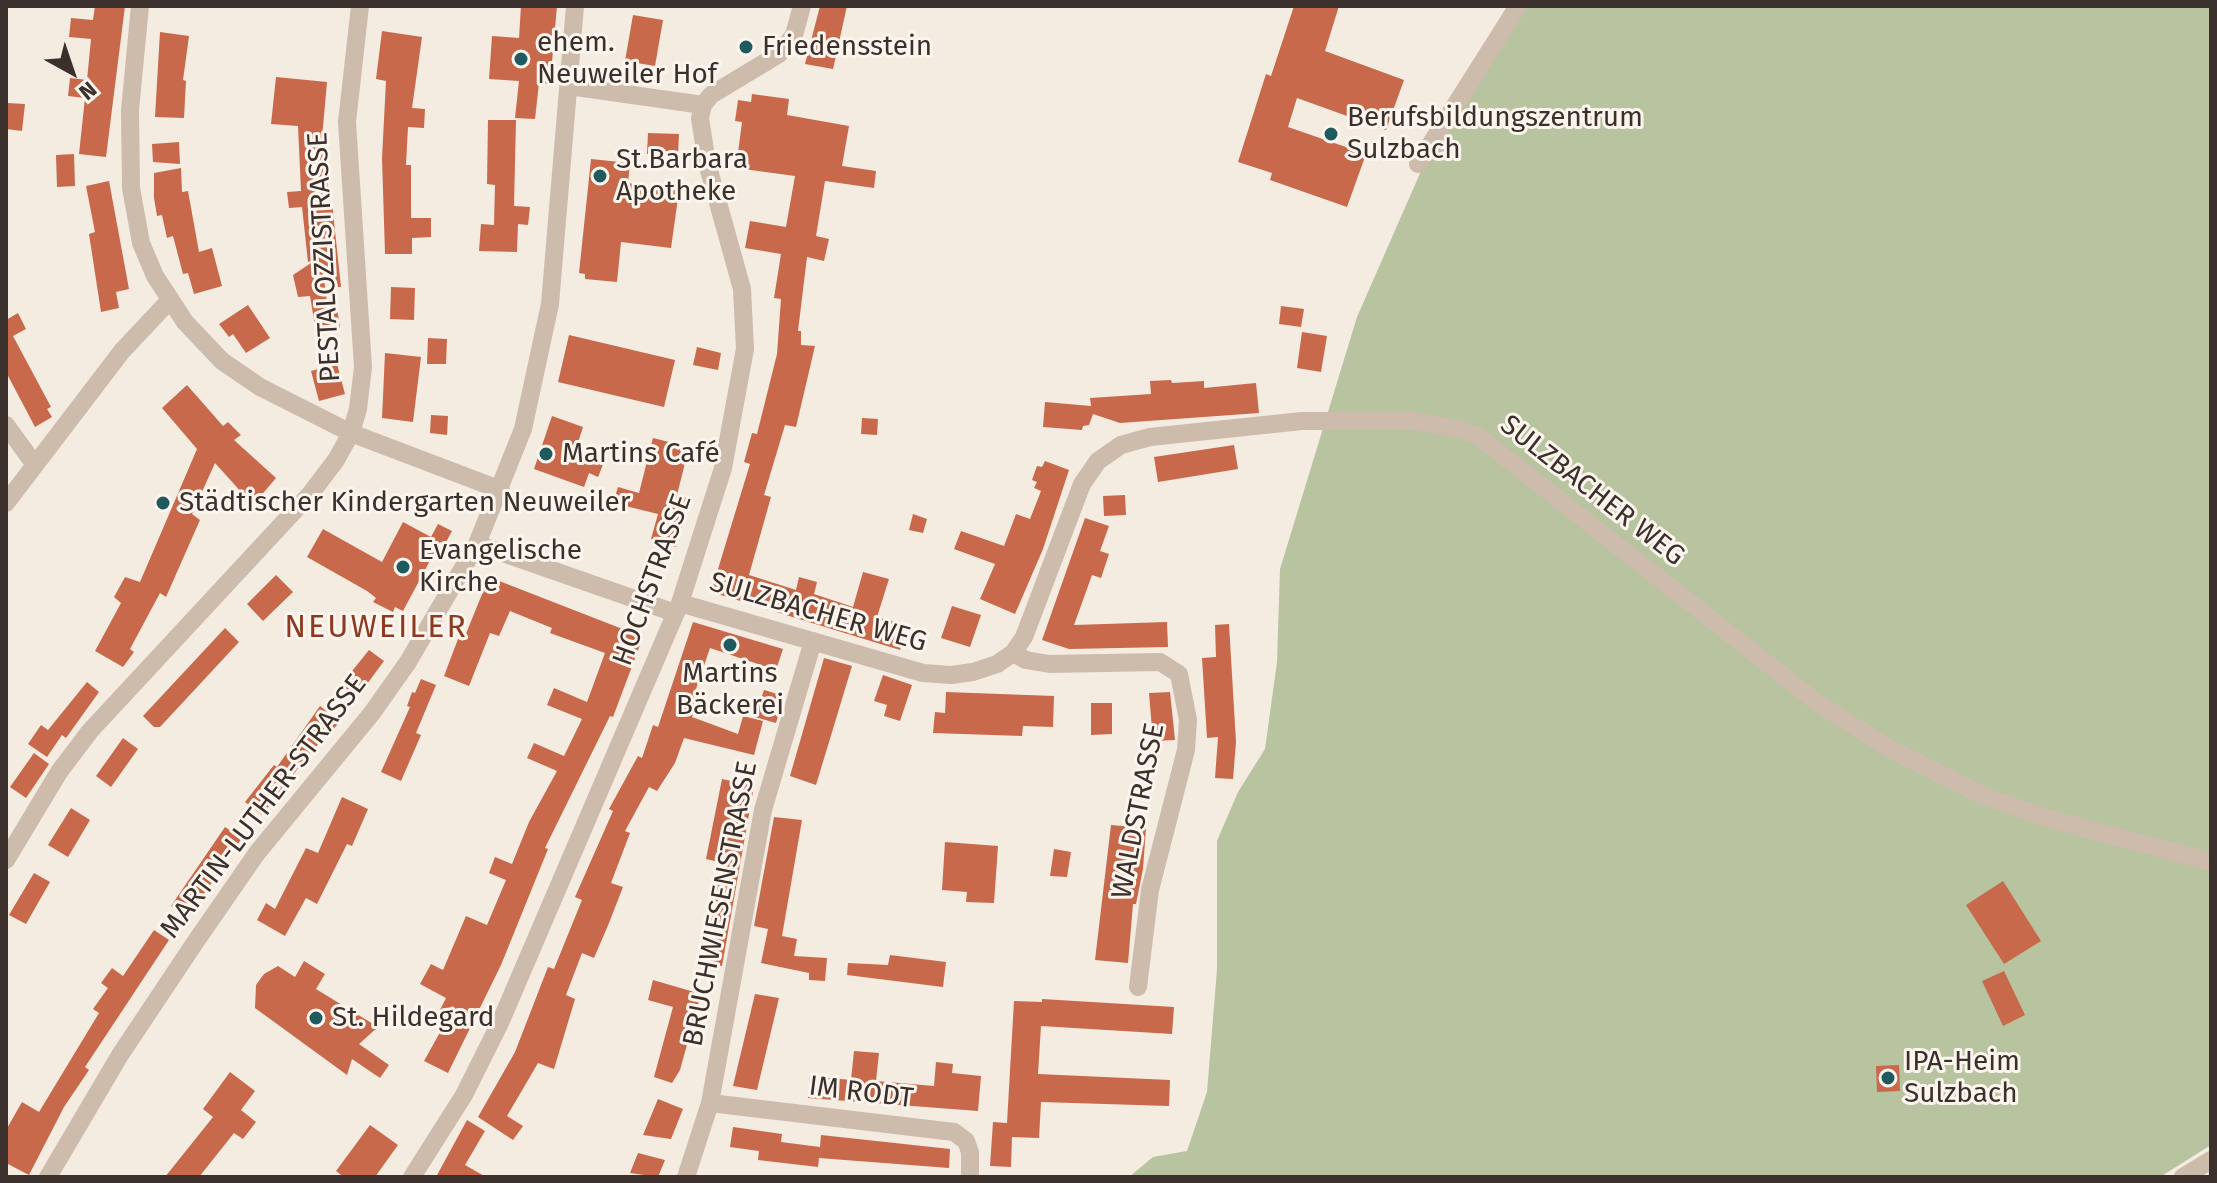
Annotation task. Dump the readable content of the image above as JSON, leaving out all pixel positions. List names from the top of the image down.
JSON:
{
  "streets": {
    "street": [
      "PESTALOZZISTRASSE",
      "SULZBACHER WEG",
      "HOCHSTRASSE",
      "MARTIN-LUTHER-STRASSE",
      "WALDSTRASSE",
      "BRUCHWIESENSTRASSE",
      "IM RODT"
    ]
  },
  "crossings": [
    ["SULZBACHER WEG", "HOCHSTRASSE"],
    ["SULZBACHER WEG", "MARTIN-LUTHER-STRASSE"],
    ["SULZBACHER WEG", "WALDSTRASSE"],
    ["SULZBACHER WEG", "BRUCHWIESENSTRASSE"],
    ["BRUCHWIESENSTRASSE", "IM RODT"]
  ],
  "districts": ["NEUWEILER"],
  "places": [
    "Friedensstein",
    "ehem. Neuweiler Hof",
    "Berufsbildungszentrum Sulzbach",
    "St.Barbara Apotheke",
    "Martins Café",
    "Städtischer Kindergarten Neuweiler",
    "Evangelische Kirche",
    "Martins Bäckerei",
    "St. Hildegard",
    "IPA-Heim Sulzbach"
  ],
  "north": "bottom right"
}
